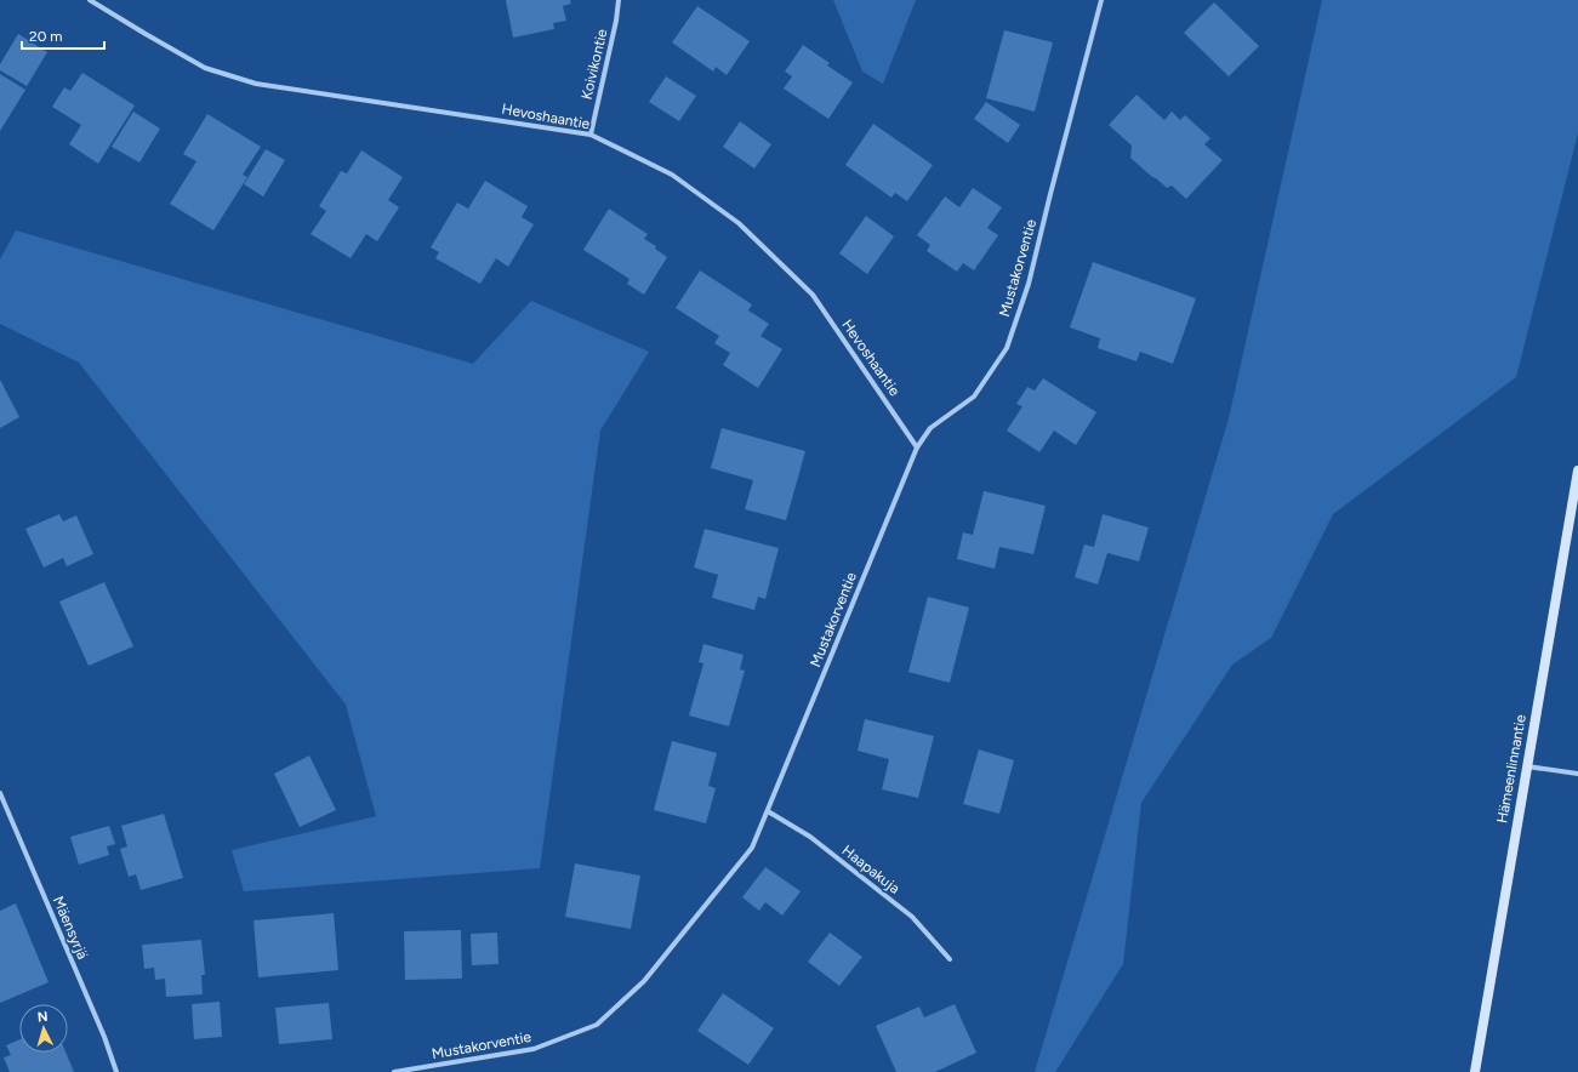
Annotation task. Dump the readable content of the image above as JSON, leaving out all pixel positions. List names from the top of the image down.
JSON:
{
  "streets": {
    "main road": ["Hämeenlinnantie"],
    "street": [
      "Koivikontie",
      "Hevoshaantie",
      "Mustakorventie",
      "Haapakuja",
      "Mäensyrjä"
    ]
  },
  "crossings": [
    ["Koivikontie", "Hevoshaantie"],
    ["Hevoshaantie", "Mustakorventie"],
    ["Mustakorventie", "Haapakuja"]
  ],
  "scale_bar": "20 m",
  "north": "top"
}
